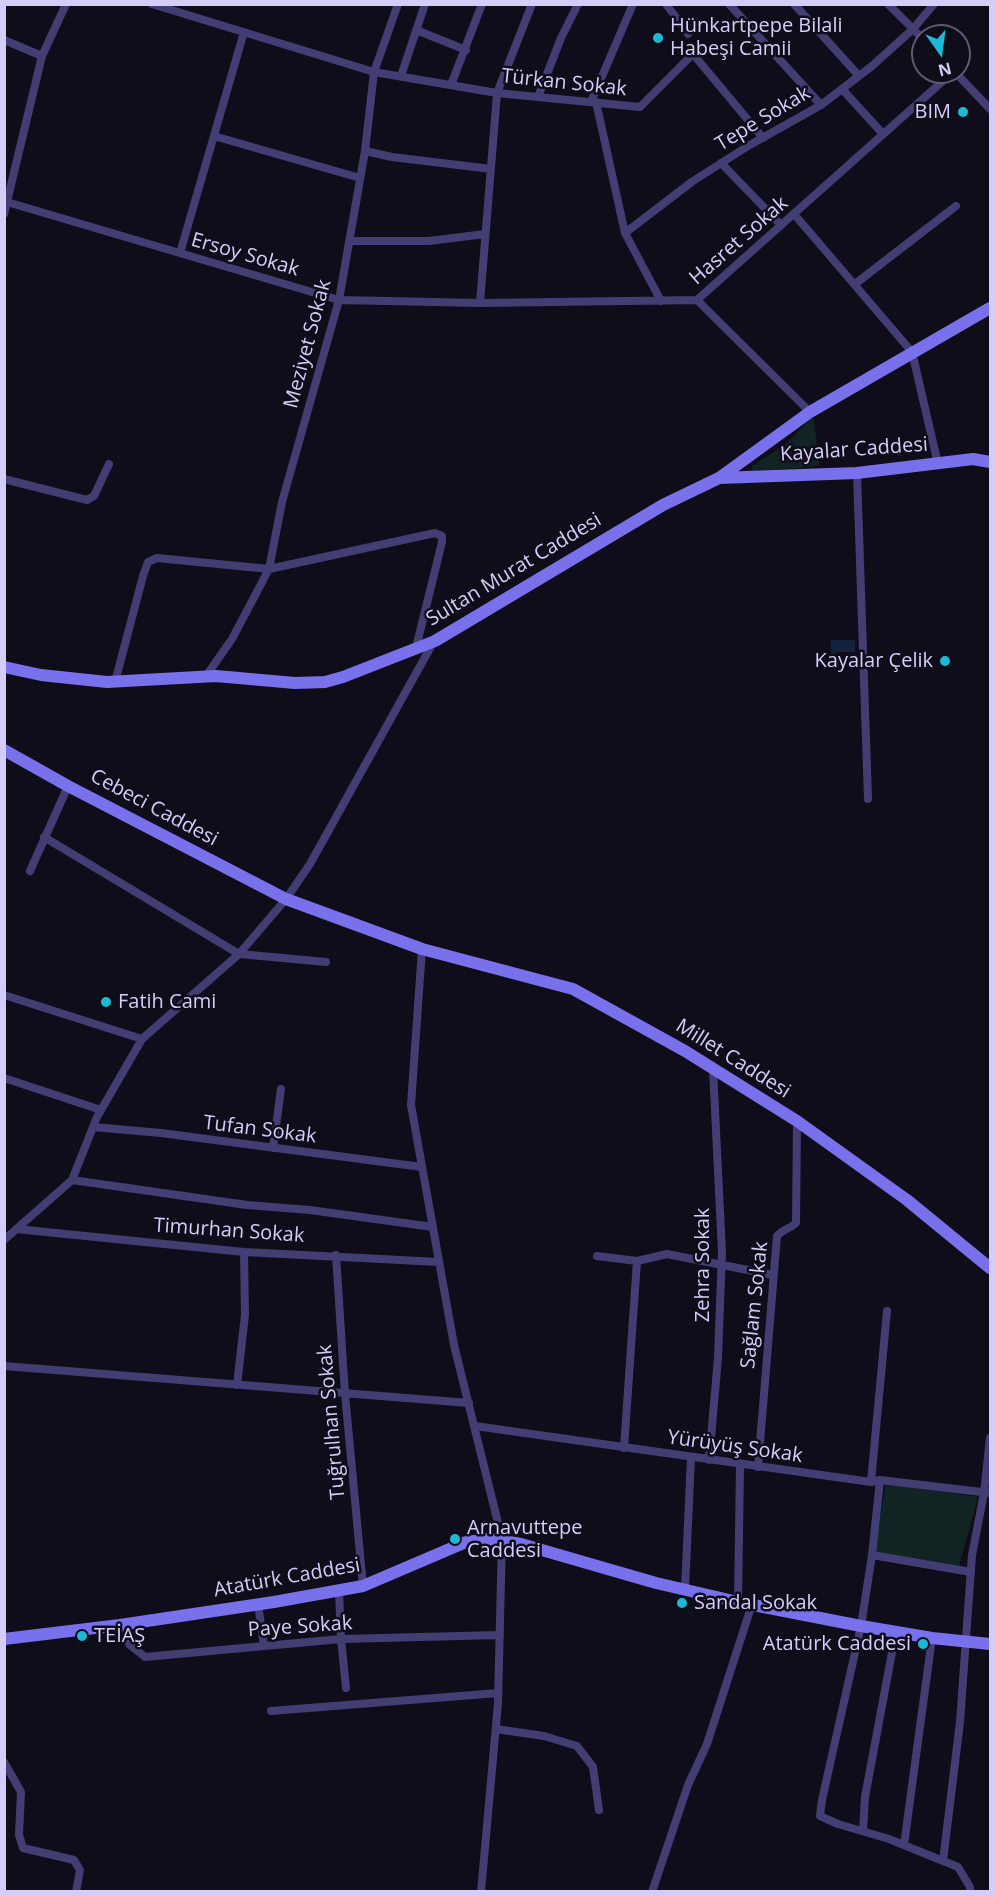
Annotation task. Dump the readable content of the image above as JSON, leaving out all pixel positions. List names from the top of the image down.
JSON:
{
  "streets": {
    "street": [
      "Türkan Sokak",
      "Tepe Sokak",
      "Hasret Sokak",
      "Ersoy Sokak",
      "Meziyet Sokak",
      "Kayalar Caddesi",
      "Sultan Murat Caddesi",
      "Cebeci Caddesi",
      "Millet Caddesi",
      "Tufan Sokak",
      "Timurhan Sokak",
      "Zehra Sokak",
      "Sağlam Sokak",
      "Tuğrulhan Sokak",
      "Yürüyüş Sokak",
      "Atatürk Caddesi",
      "Paye Sokak"
    ]
  },
  "crossings": [
    ["Türkan Sokak", "Tepe Sokak"],
    ["Türkan Sokak", "Meziyet Sokak"],
    ["Hasret Sokak", "Ersoy Sokak"],
    ["Ersoy Sokak", "Meziyet Sokak"],
    ["Meziyet Sokak", "Sultan Murat Caddesi"],
    ["Kayalar Caddesi", "Sultan Murat Caddesi"],
    ["Cebeci Caddesi", "Millet Caddesi"],
    ["Millet Caddesi", "Zehra Sokak"],
    ["Millet Caddesi", "Sağlam Sokak"],
    ["Timurhan Sokak", "Tuğrulhan Sokak"],
    ["Zehra Sokak", "Yürüyüş Sokak"],
    ["Sağlam Sokak", "Yürüyüş Sokak"],
    ["Tuğrulhan Sokak", "Atatürk Caddesi"],
    ["Atatürk Caddesi", "Paye Sokak"]
  ],
  "places": [
    "Hünkartpepe Bilali Habeşi Camii",
    "BIM",
    "Kayalar Çelik",
    "Fatih Cami",
    "Arnavuttepe Caddesi",
    "Sandal Sokak",
    "TEİAŞ",
    "Atatürk Caddesi"
  ],
  "north": "bottom"
}
